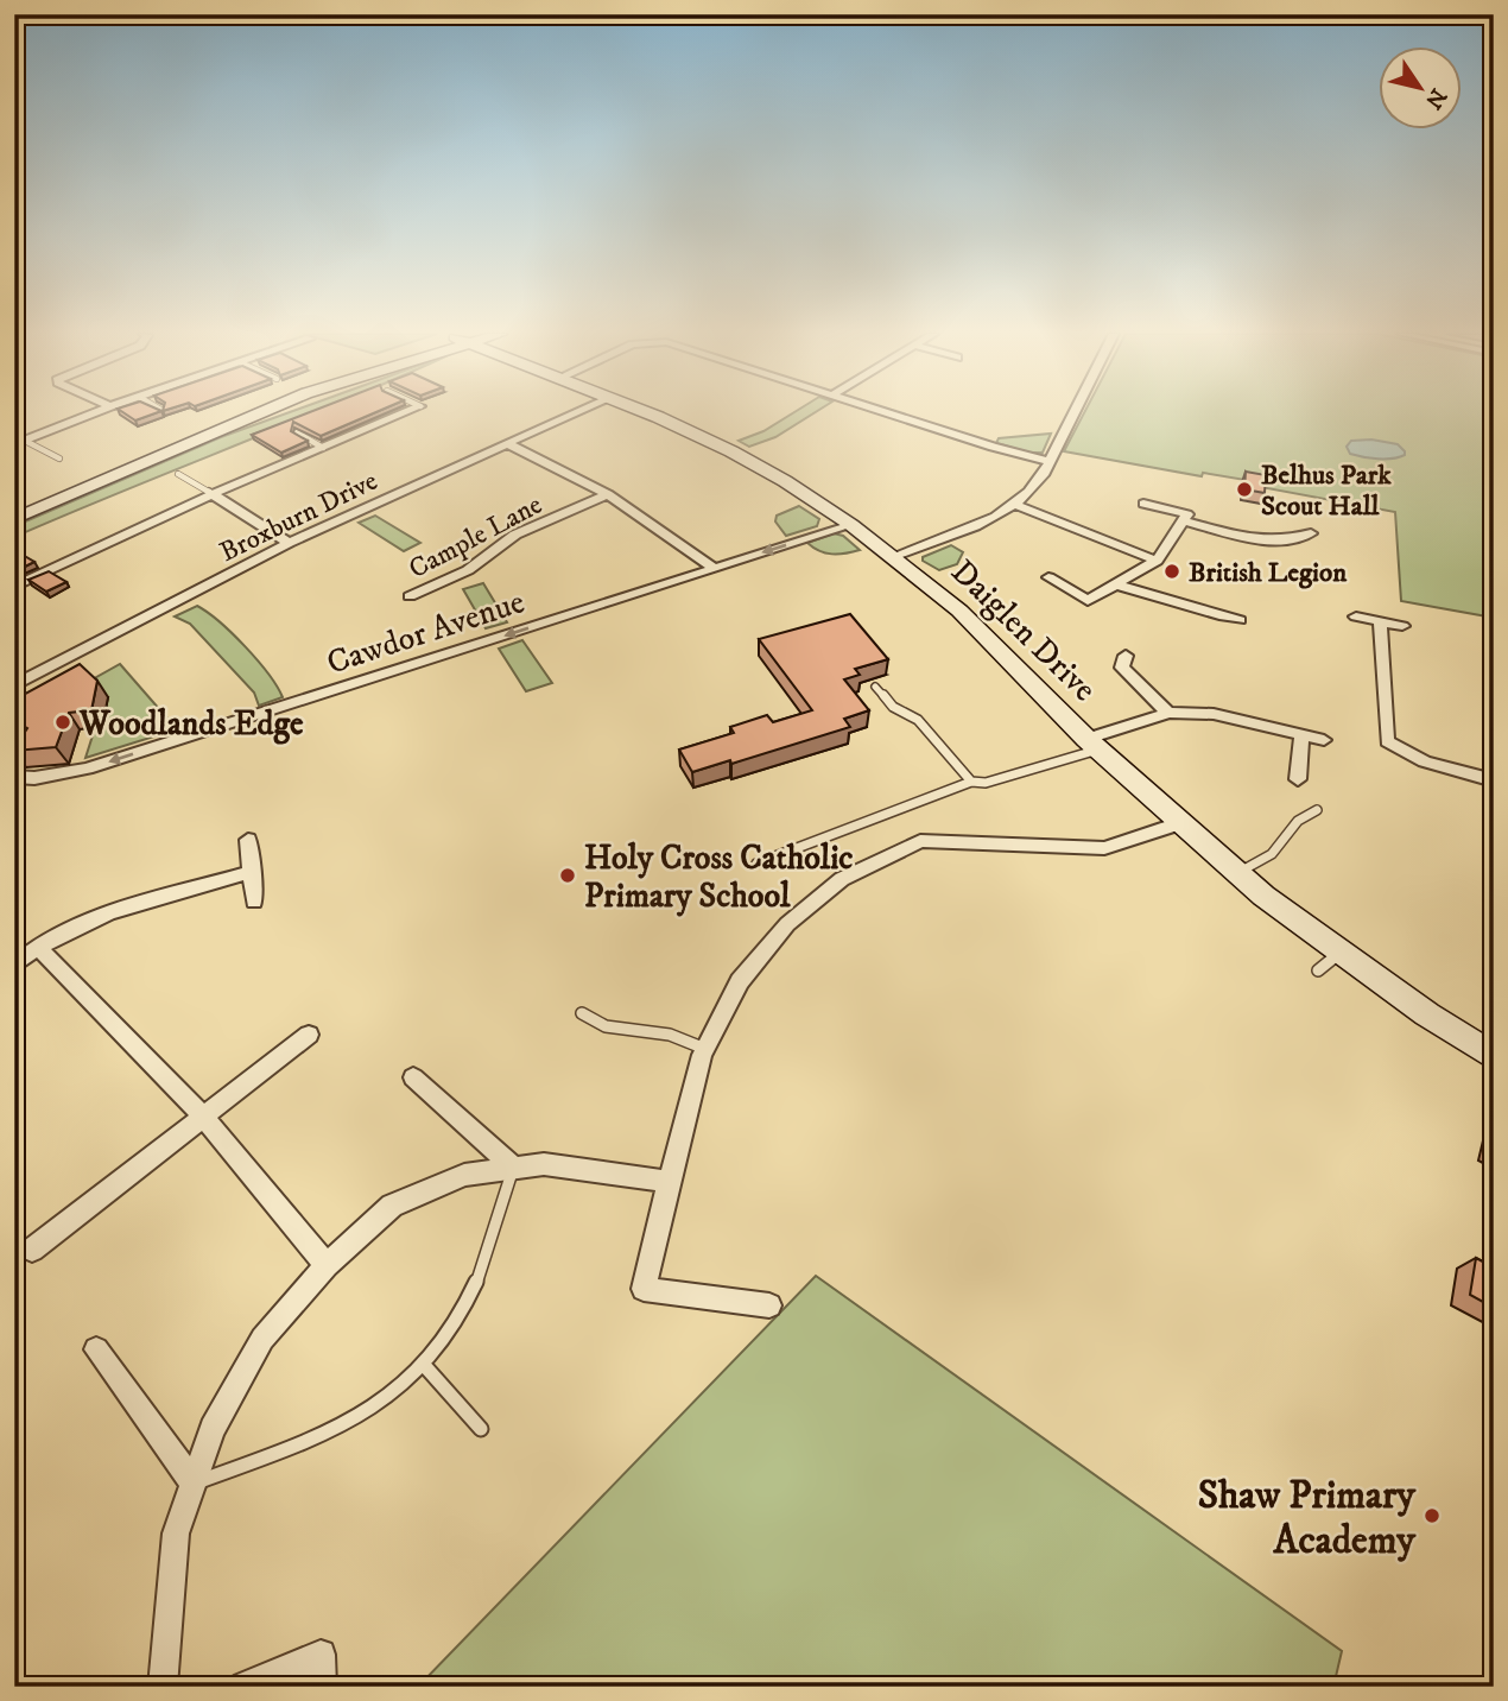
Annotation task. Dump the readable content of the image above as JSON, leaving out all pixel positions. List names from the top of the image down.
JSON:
{
  "streets": {
    "street": [
      "Broxburn Drive",
      "Cample Lane",
      "Daiglen Drive",
      "Cawdor Avenue"
    ]
  },
  "crossings": [
    ["Broxburn Drive", "Cample Lane"],
    ["Cample Lane", "Cawdor Avenue"],
    ["Daiglen Drive", "Cawdor Avenue"]
  ],
  "one_way": ["Cawdor Avenue"],
  "places": [
    "Belhus Park Scout Hall",
    "British Legion",
    "Woodlands Edge",
    "Holy Cross Catholic Primary School",
    "Shaw Primary Academy"
  ],
  "north": "bottom right"
}
